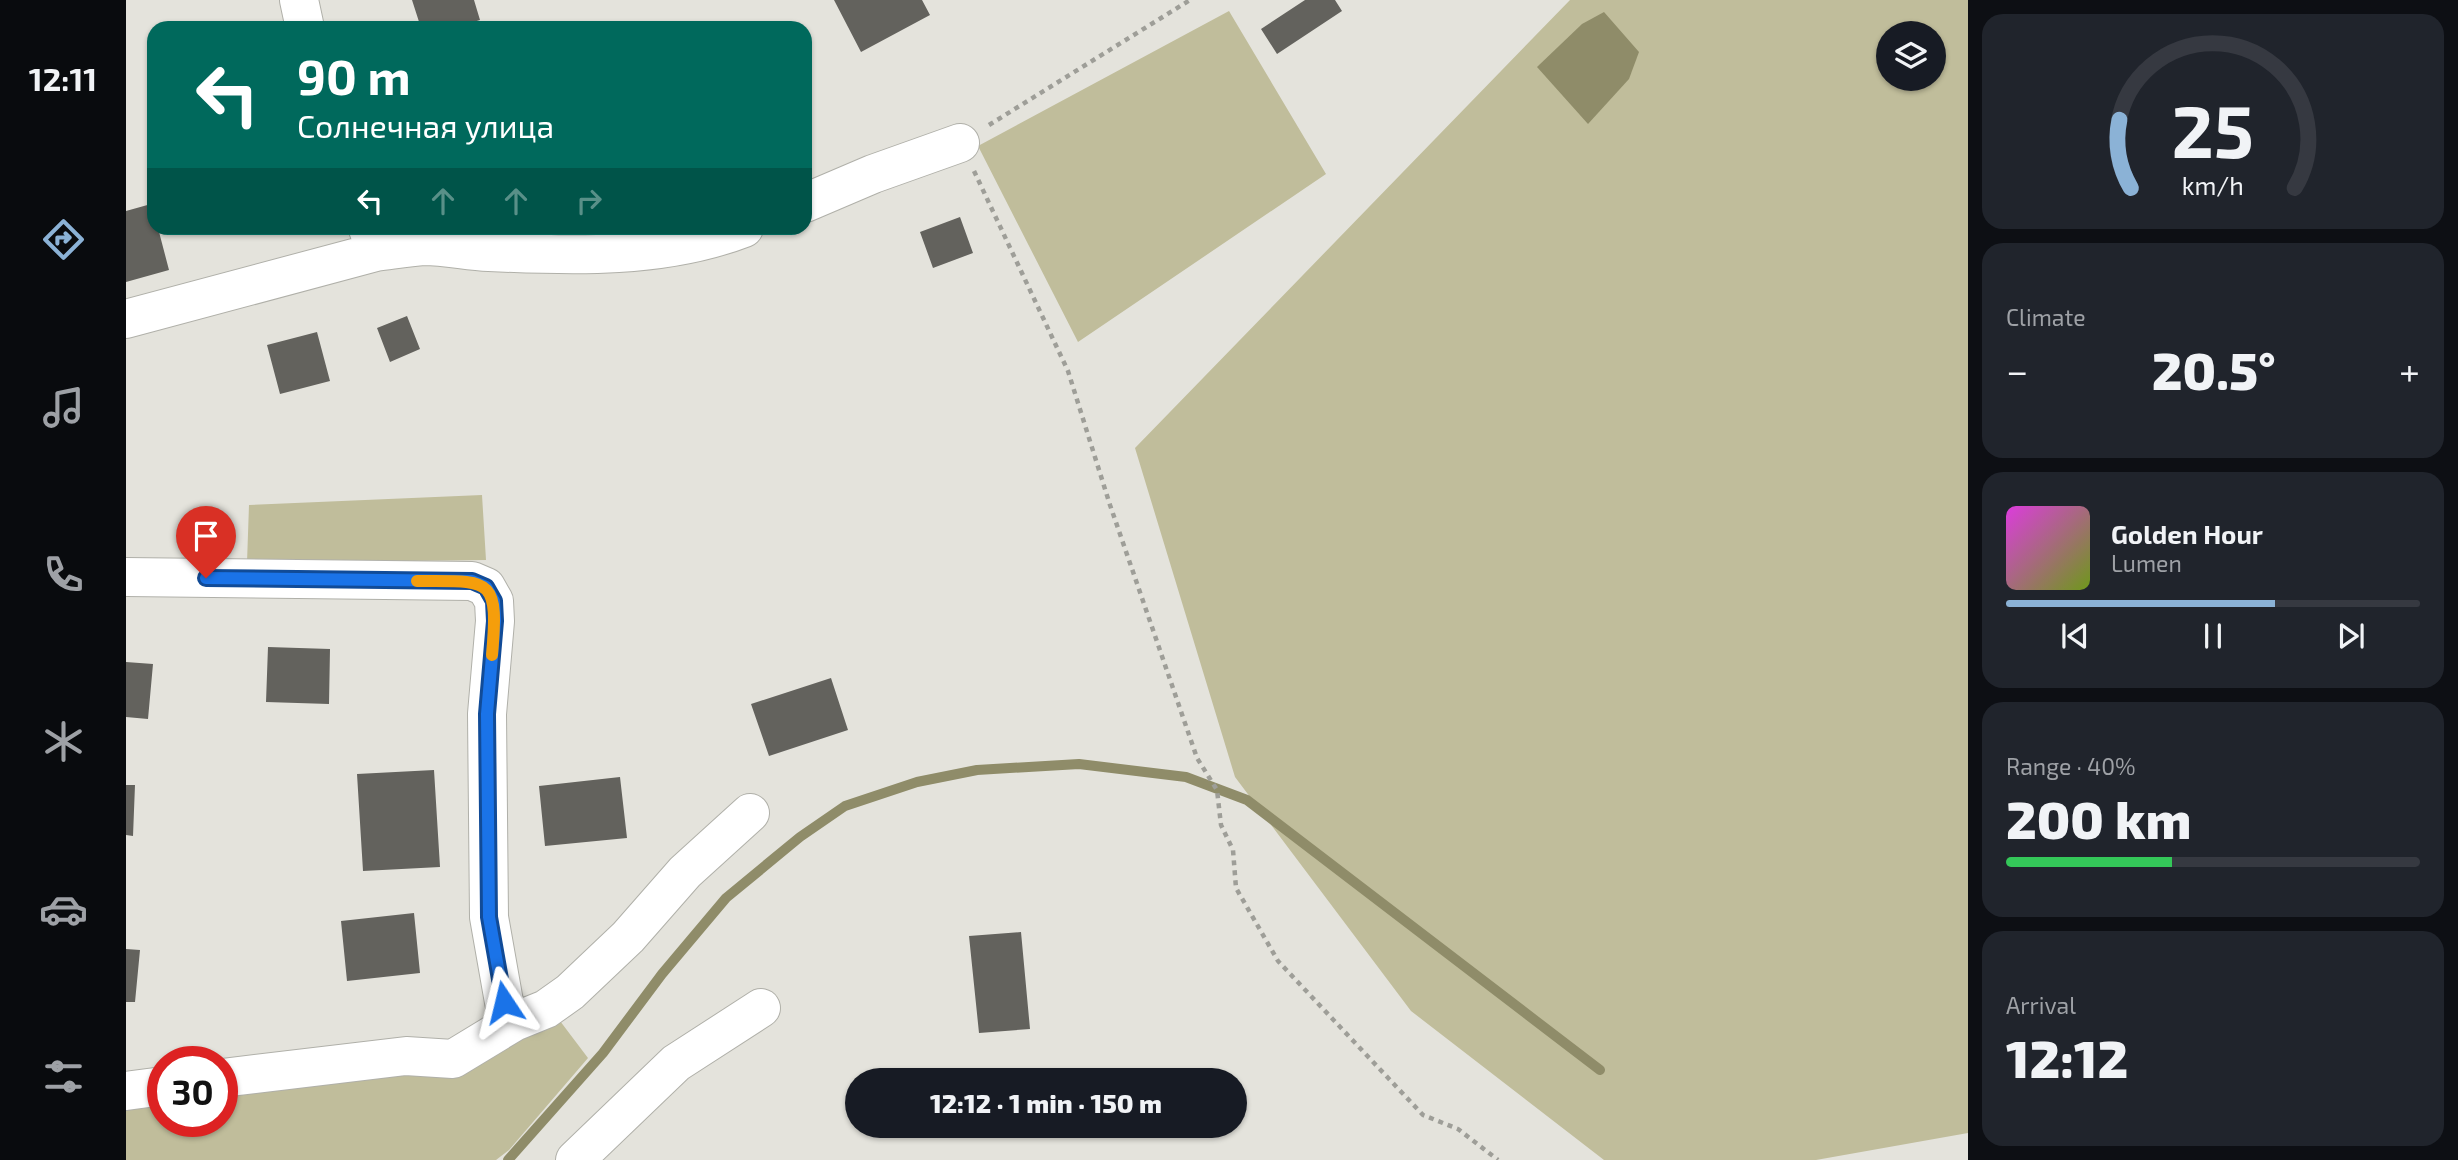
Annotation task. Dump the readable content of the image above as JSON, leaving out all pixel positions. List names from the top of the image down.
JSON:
{
  "page": {
    "tabs": "12:11",
    "turn": ["90 m", "Солнечная улица"],
    "tile": [
      "Climate",
      ["Range · 40%", "200 km"],
      ["Arrival", "12:12"]
    ],
    "heat": ["−", "20.5°", "+"],
    "song": ["Golden Hour", "Lumen"],
    "limit": "30",
    "trip": "12:12 · 1 min · 150 m",
    "gauge": ["25", "km/h"]
  }
}
